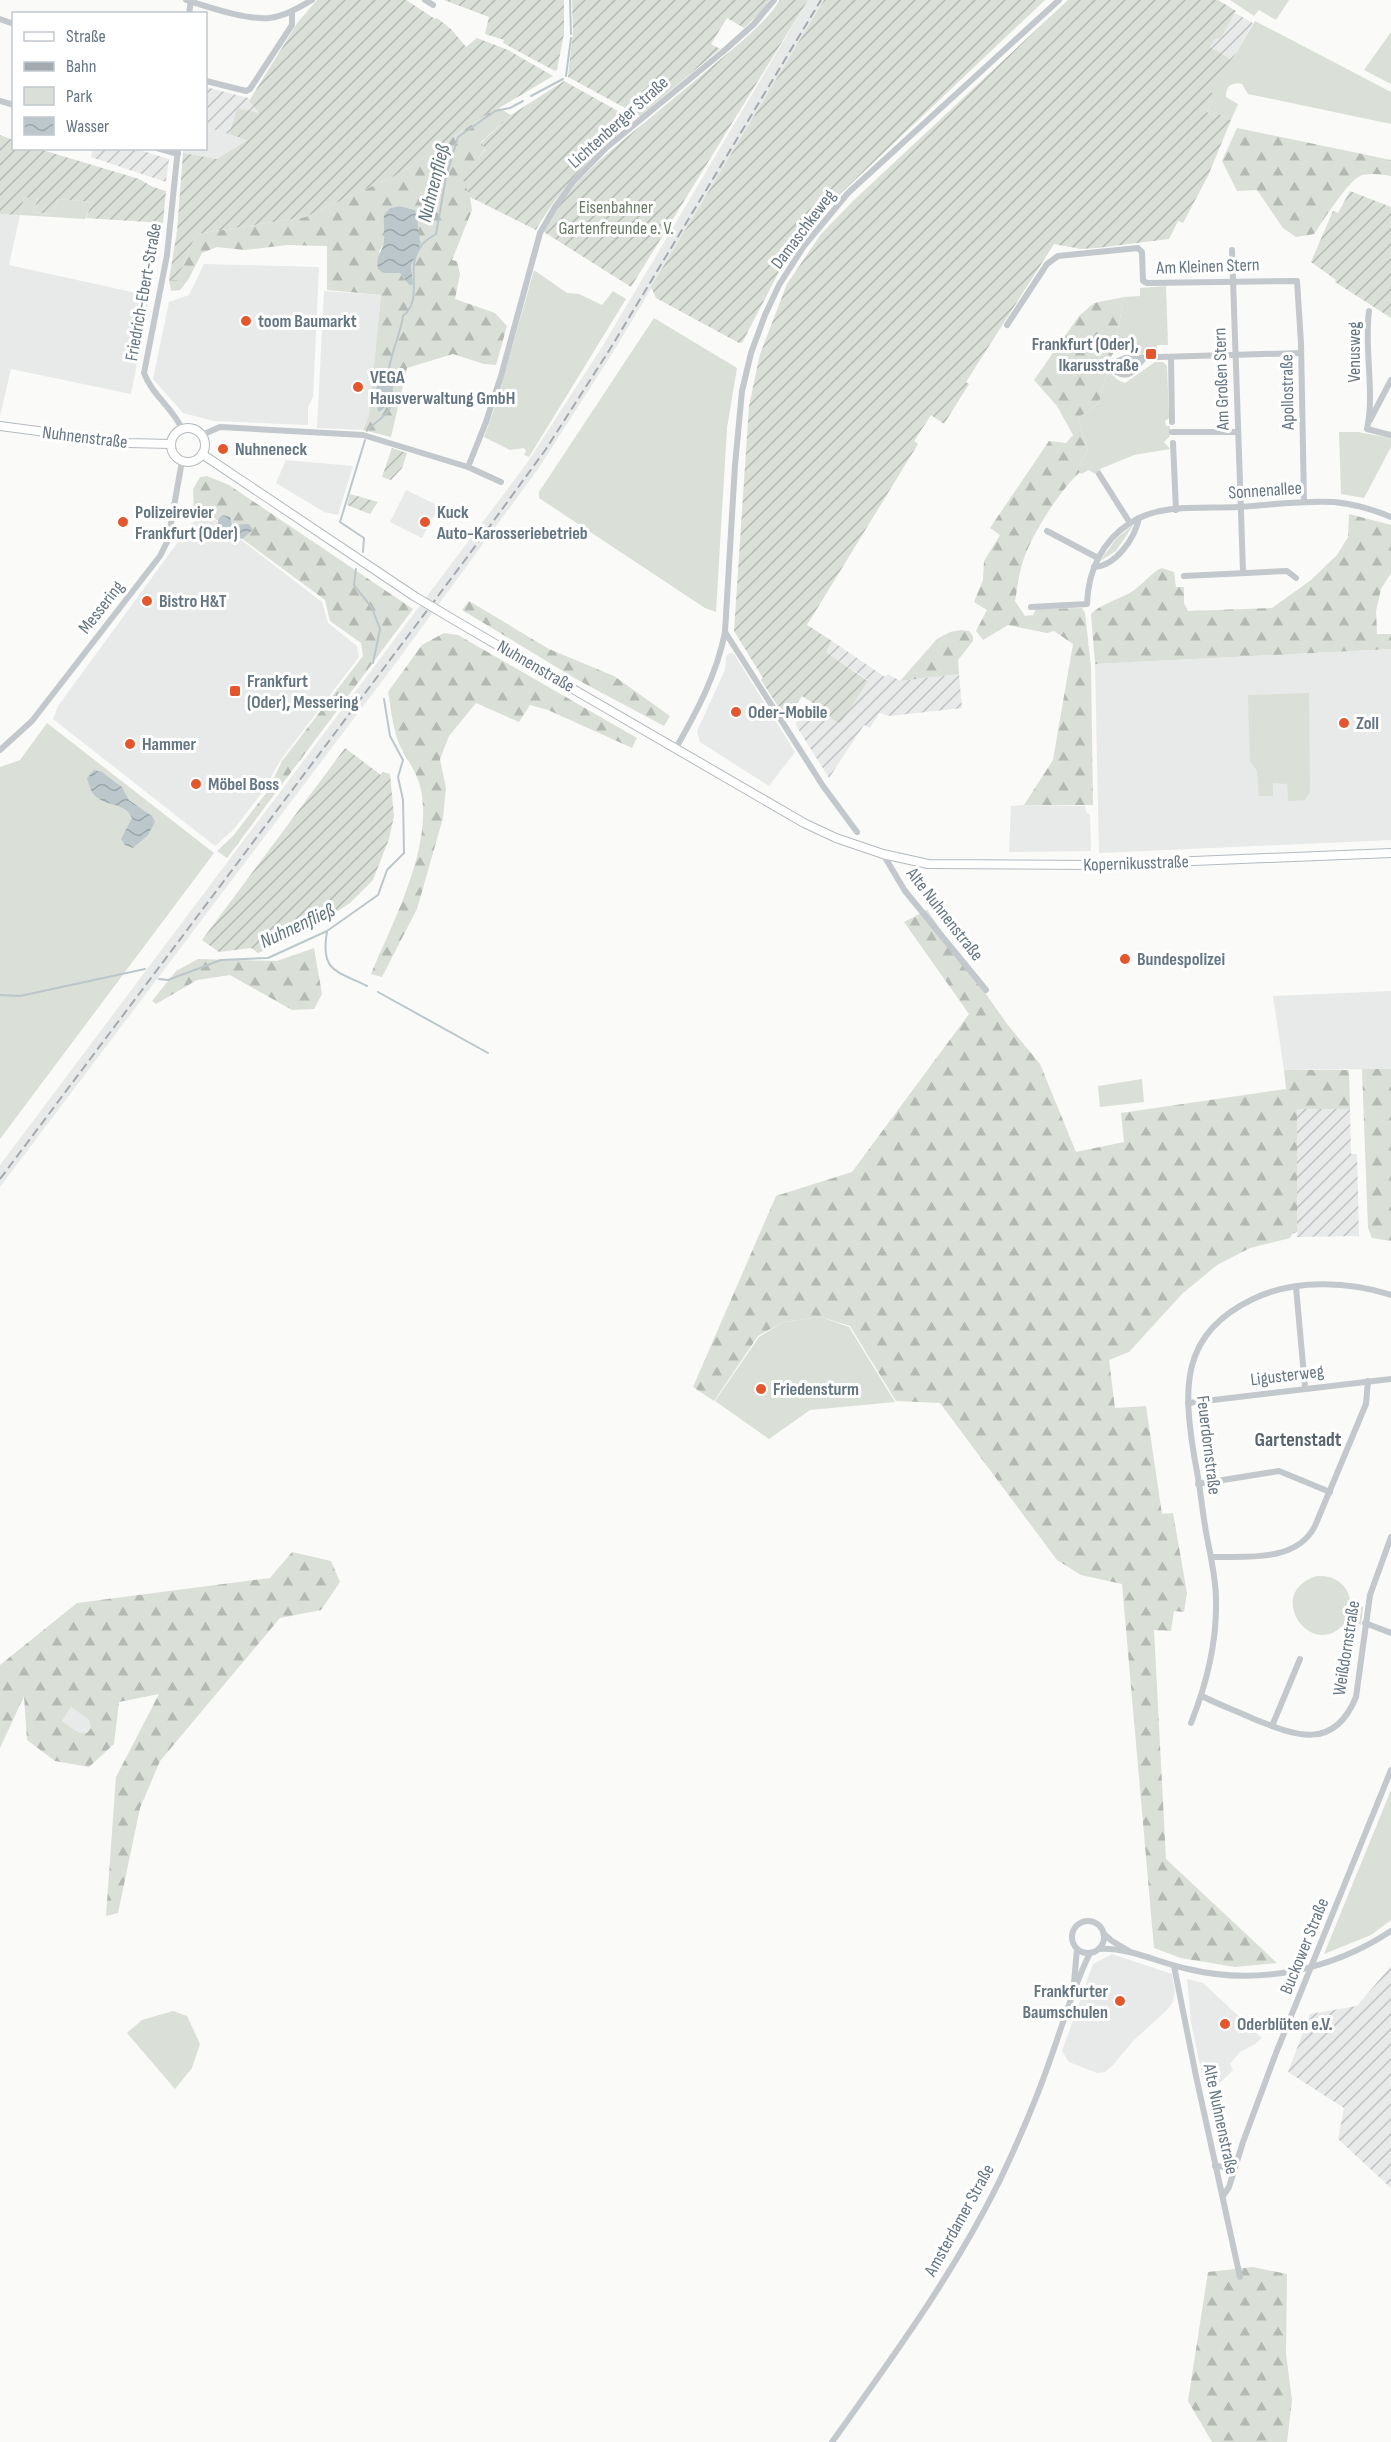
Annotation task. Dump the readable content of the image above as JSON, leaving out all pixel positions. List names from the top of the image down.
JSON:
{
  "streets": {
    "main road": ["Nuhnenstraße", "Kopernikusstraße"],
    "street": [
      "Lichtenberger Straße",
      "Damaschkeweg",
      "Am Kleinen Stern",
      "Friedrich-Ebert-Straße",
      "Venusweg",
      "Am Großen Stern",
      "Apollostraße",
      "Sonnenallee",
      "Messering",
      "Alte Nuhnenstraße",
      "Ligusterweg",
      "Feuerdornstraße",
      "Weißdornstraße",
      "Buckower Straße",
      "Amsterdamer Straße"
    ]
  },
  "crossings": [
    ["Damaschkeweg", "Nuhnenstraße"],
    ["Am Kleinen Stern", "Am Großen Stern"],
    ["Am Kleinen Stern", "Apollostraße"],
    ["Friedrich-Ebert-Straße", "Nuhnenstraße"],
    ["Friedrich-Ebert-Straße", "Messering"],
    ["Am Großen Stern", "Sonnenallee"],
    ["Apollostraße", "Sonnenallee"],
    ["Nuhnenstraße", "Messering"],
    ["Nuhnenstraße", "Kopernikusstraße"],
    ["Nuhnenstraße", "Alte Nuhnenstraße"],
    ["Kopernikusstraße", "Alte Nuhnenstraße"],
    ["Alte Nuhnenstraße", "Buckower Straße"],
    ["Ligusterweg", "Feuerdornstraße"],
    ["Feuerdornstraße", "Weißdornstraße"]
  ],
  "districts": ["Gartenstadt"],
  "water": ["Nuhnenfließ"],
  "parks": ["Eisenbahner Gartenfreunde e. V."],
  "places": {
    "other": [
      "toom Baumarkt",
      "VEGA Hausverwaltung GmbH",
      "Nuhneneck",
      "Polizeirevier Frankfurt (Oder)",
      "Kuck Auto-Karosseriebetrieb",
      "Bistro H&T",
      "Oder-Mobile",
      "Zoll",
      "Hammer",
      "Möbel Boss",
      "Bundespolizei",
      "Friedensturm",
      "Frankfurter Baumschulen",
      "Oderblüten e.V."
    ],
    "transit": ["Frankfurt (Oder), Ikarusstraße", "Frankfurt (Oder), Messering"]
  },
  "legend": [
    "Straße",
    "Bahn",
    "Park",
    "Wasser"
  ]
}
